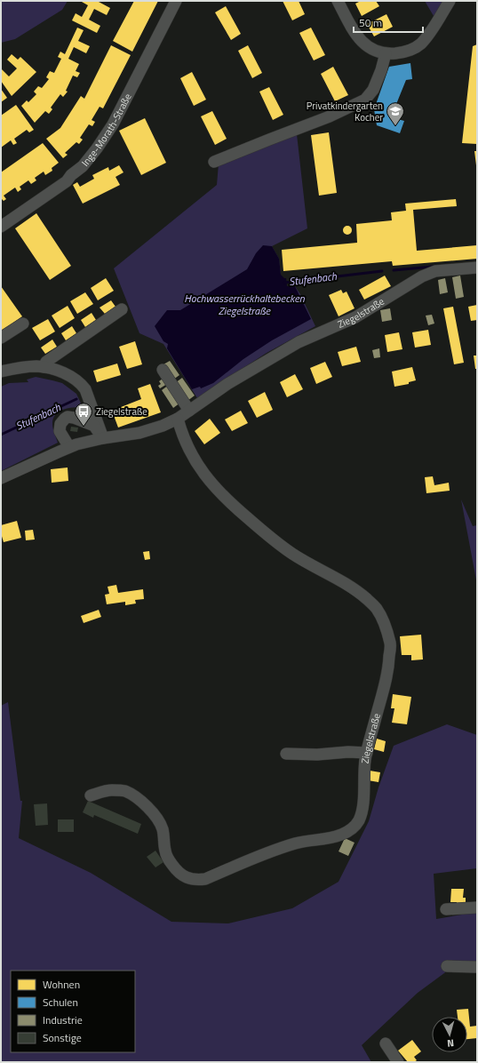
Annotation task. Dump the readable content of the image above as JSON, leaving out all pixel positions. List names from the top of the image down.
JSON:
{
  "streets": {
    "street": ["Inge-Morath-Straße", "Ziegelstraße"]
  },
  "water": ["Stufenbach", "Hochwasserrückhaltebecken Ziegelstraße"],
  "places": {
    "school or university": ["Privatkindergarten Kocher"],
    "bus stop": ["Ziegelstraße"]
  },
  "legend": [
    "Wohnen",
    "Schulen",
    "Industrie",
    "Sonstige"
  ],
  "scale_bar": "50 m",
  "north": "bottom"
}
